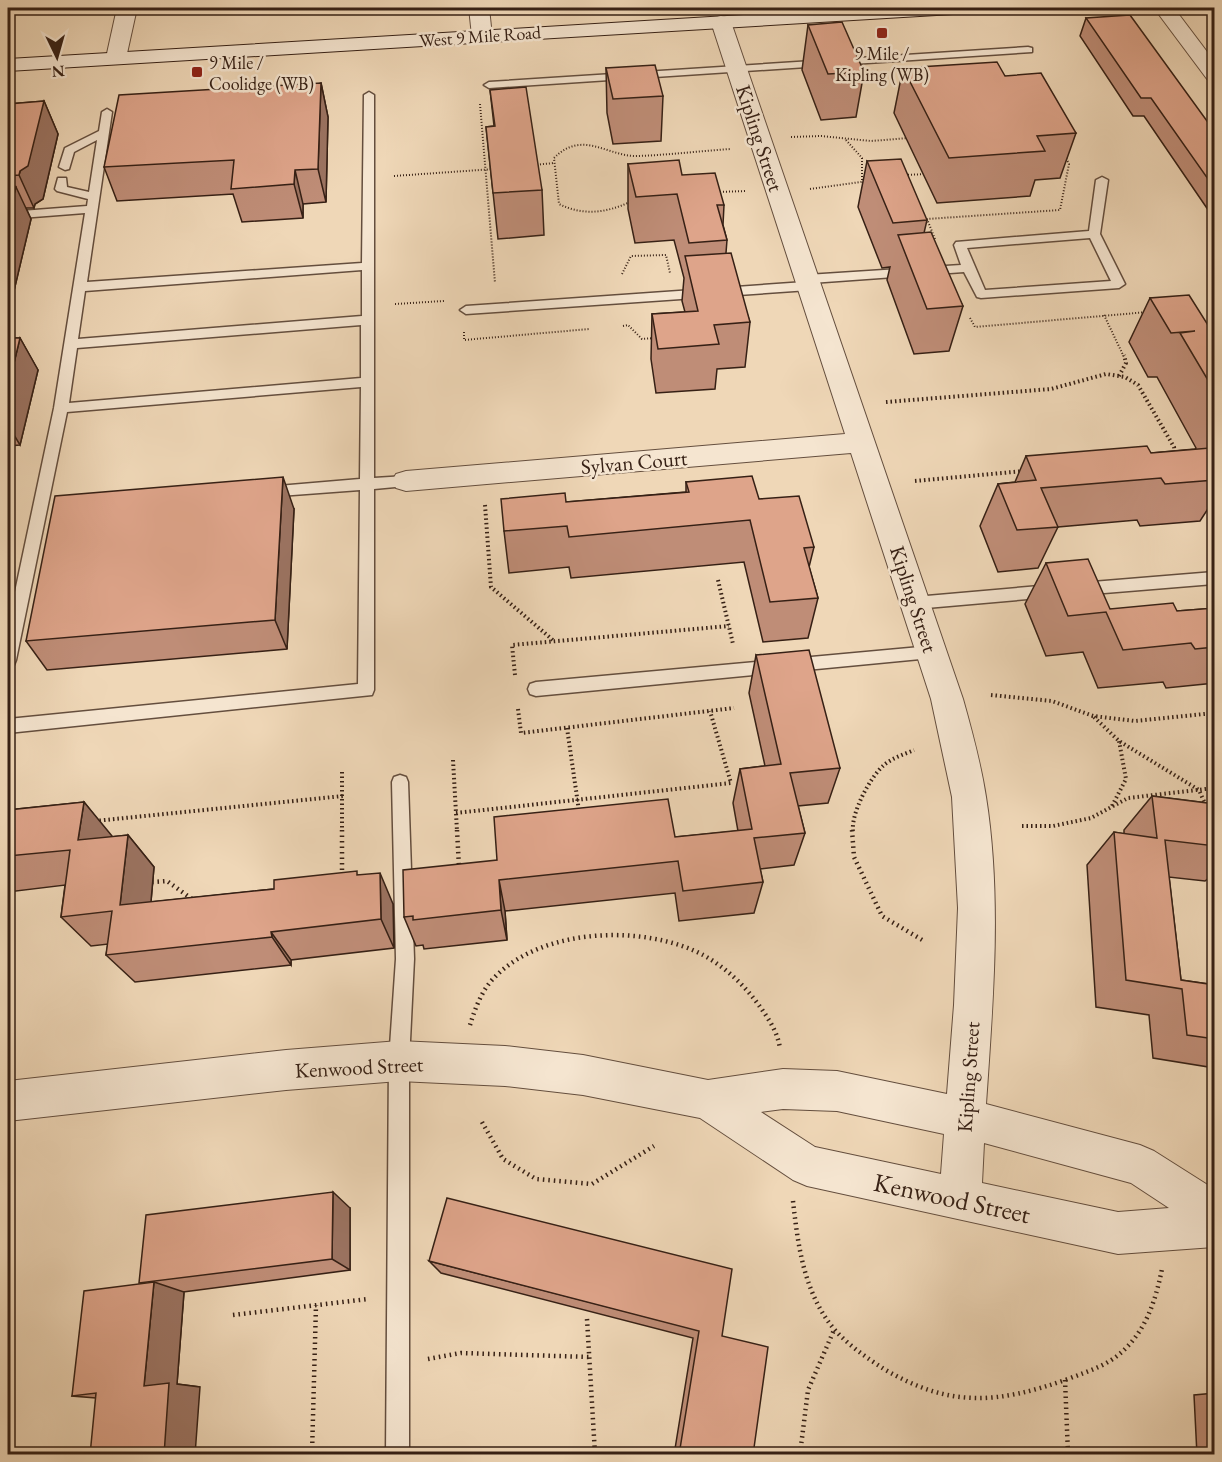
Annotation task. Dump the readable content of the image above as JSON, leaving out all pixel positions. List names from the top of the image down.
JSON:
{
  "streets": {
    "street": [
      "West 9 Mile Road",
      "Kipling Street",
      "Sylvan Court",
      "Kenwood Street"
    ]
  },
  "crossings": [
    ["West 9 Mile Road", "Kipling Street"],
    ["Kipling Street", "Sylvan Court"],
    ["Kipling Street", "Kenwood Street"]
  ],
  "places": {
    "transit": ["9 Mile / Kipling (WB)", "9 Mile / Coolidge (WB)"]
  },
  "north": "bottom"
}
